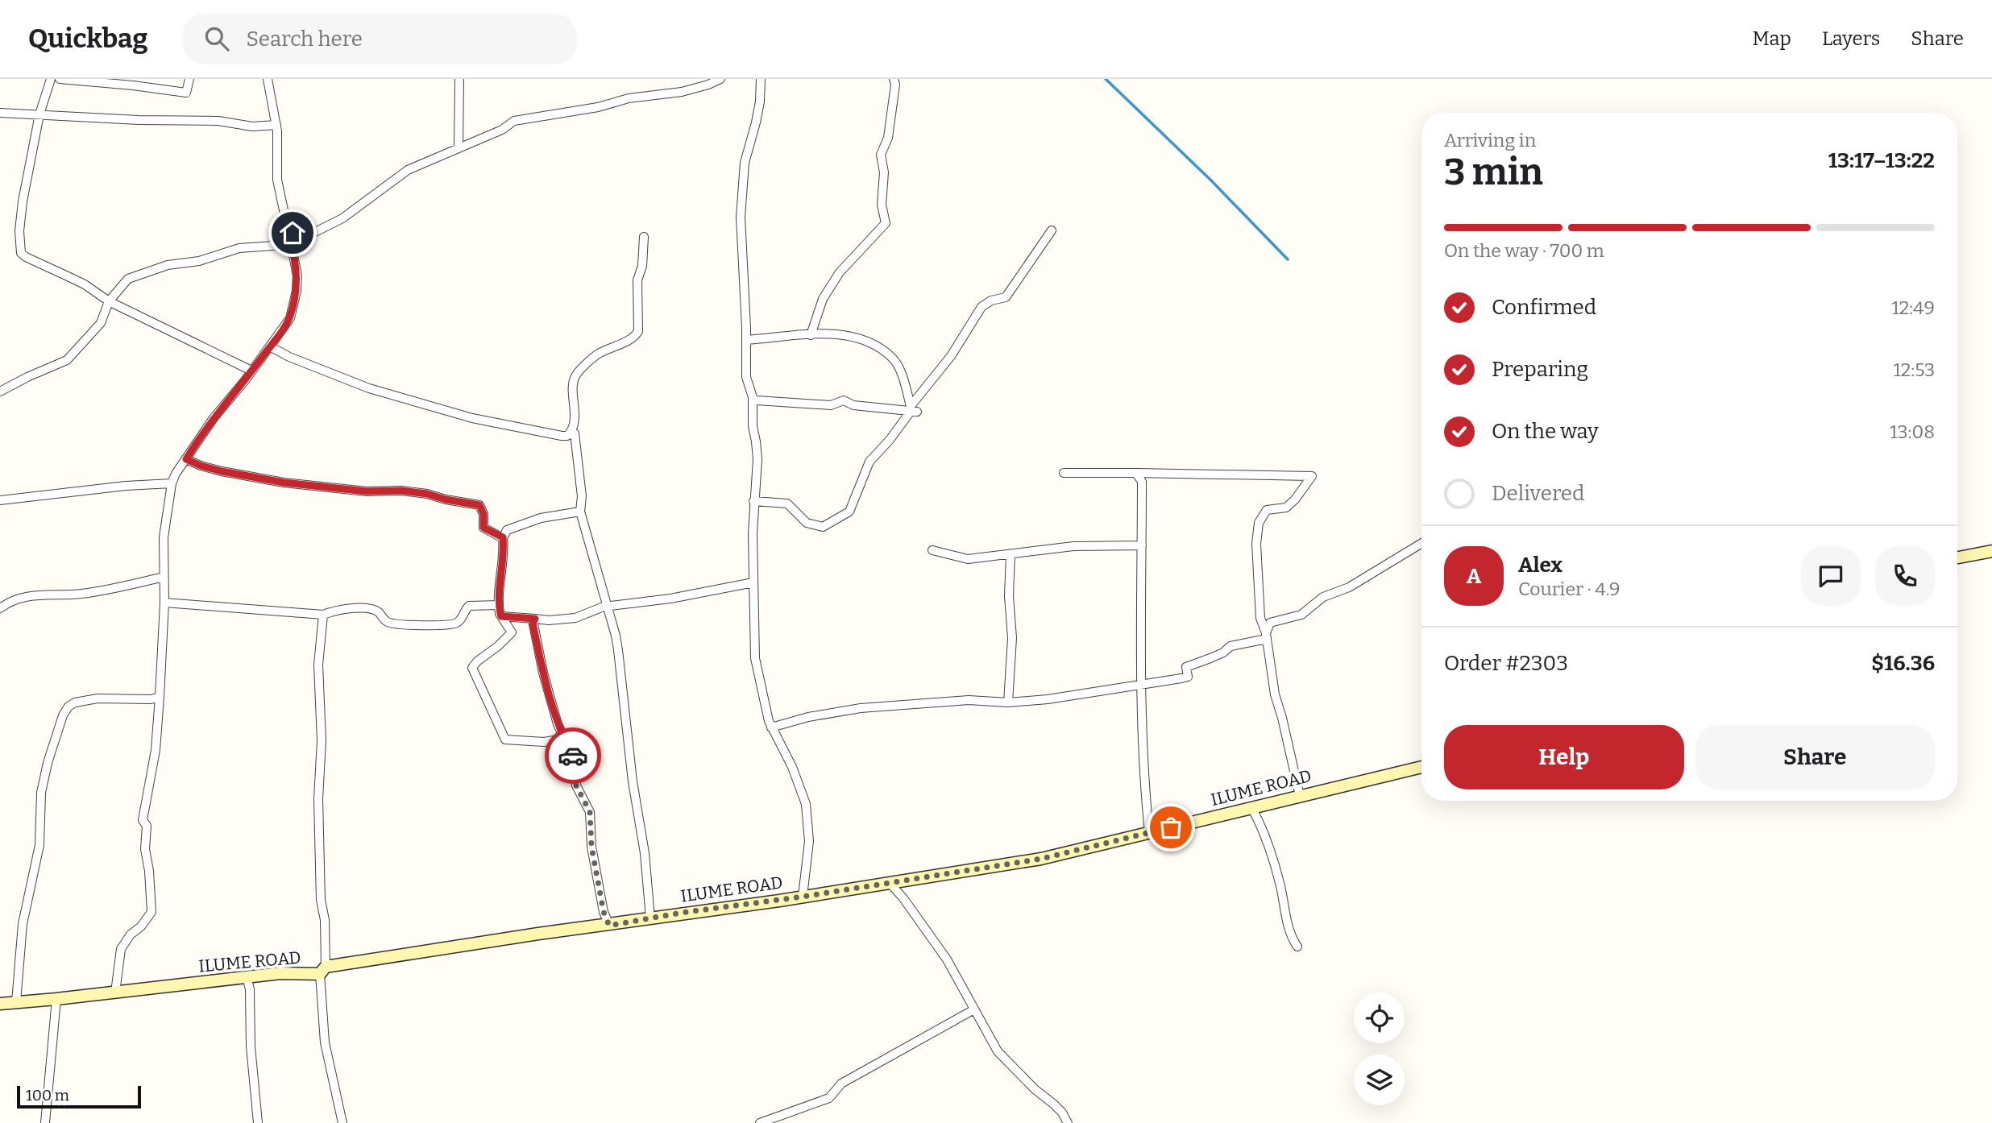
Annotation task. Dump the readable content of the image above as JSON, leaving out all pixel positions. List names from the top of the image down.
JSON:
{
  "streets": {
    "street": ["ILUME ROAD"]
  },
  "scale_bar": "100 m",
  "page": {
    "header": "Quickbag",
    "search": "Search here",
    "nav": ["Map", "Layers", "Share"],
    "heading": ["3 min", "Arriving in", "13:17–13:22"],
    "panel": [
      "Alex",
      "Courier · 4.9",
      "Order #2303",
      "$16.36"
    ],
    "bar": "On the way · 700 m",
    "list": [
      ["Confirmed", "12:49"],
      ["Preparing", "12:53"],
      ["On the way", "13:08"],
      "Delivered"
    ],
    "round": "A",
    "buttons": ["Help", "Share"],
    "scale": "100 m"
  }
}
